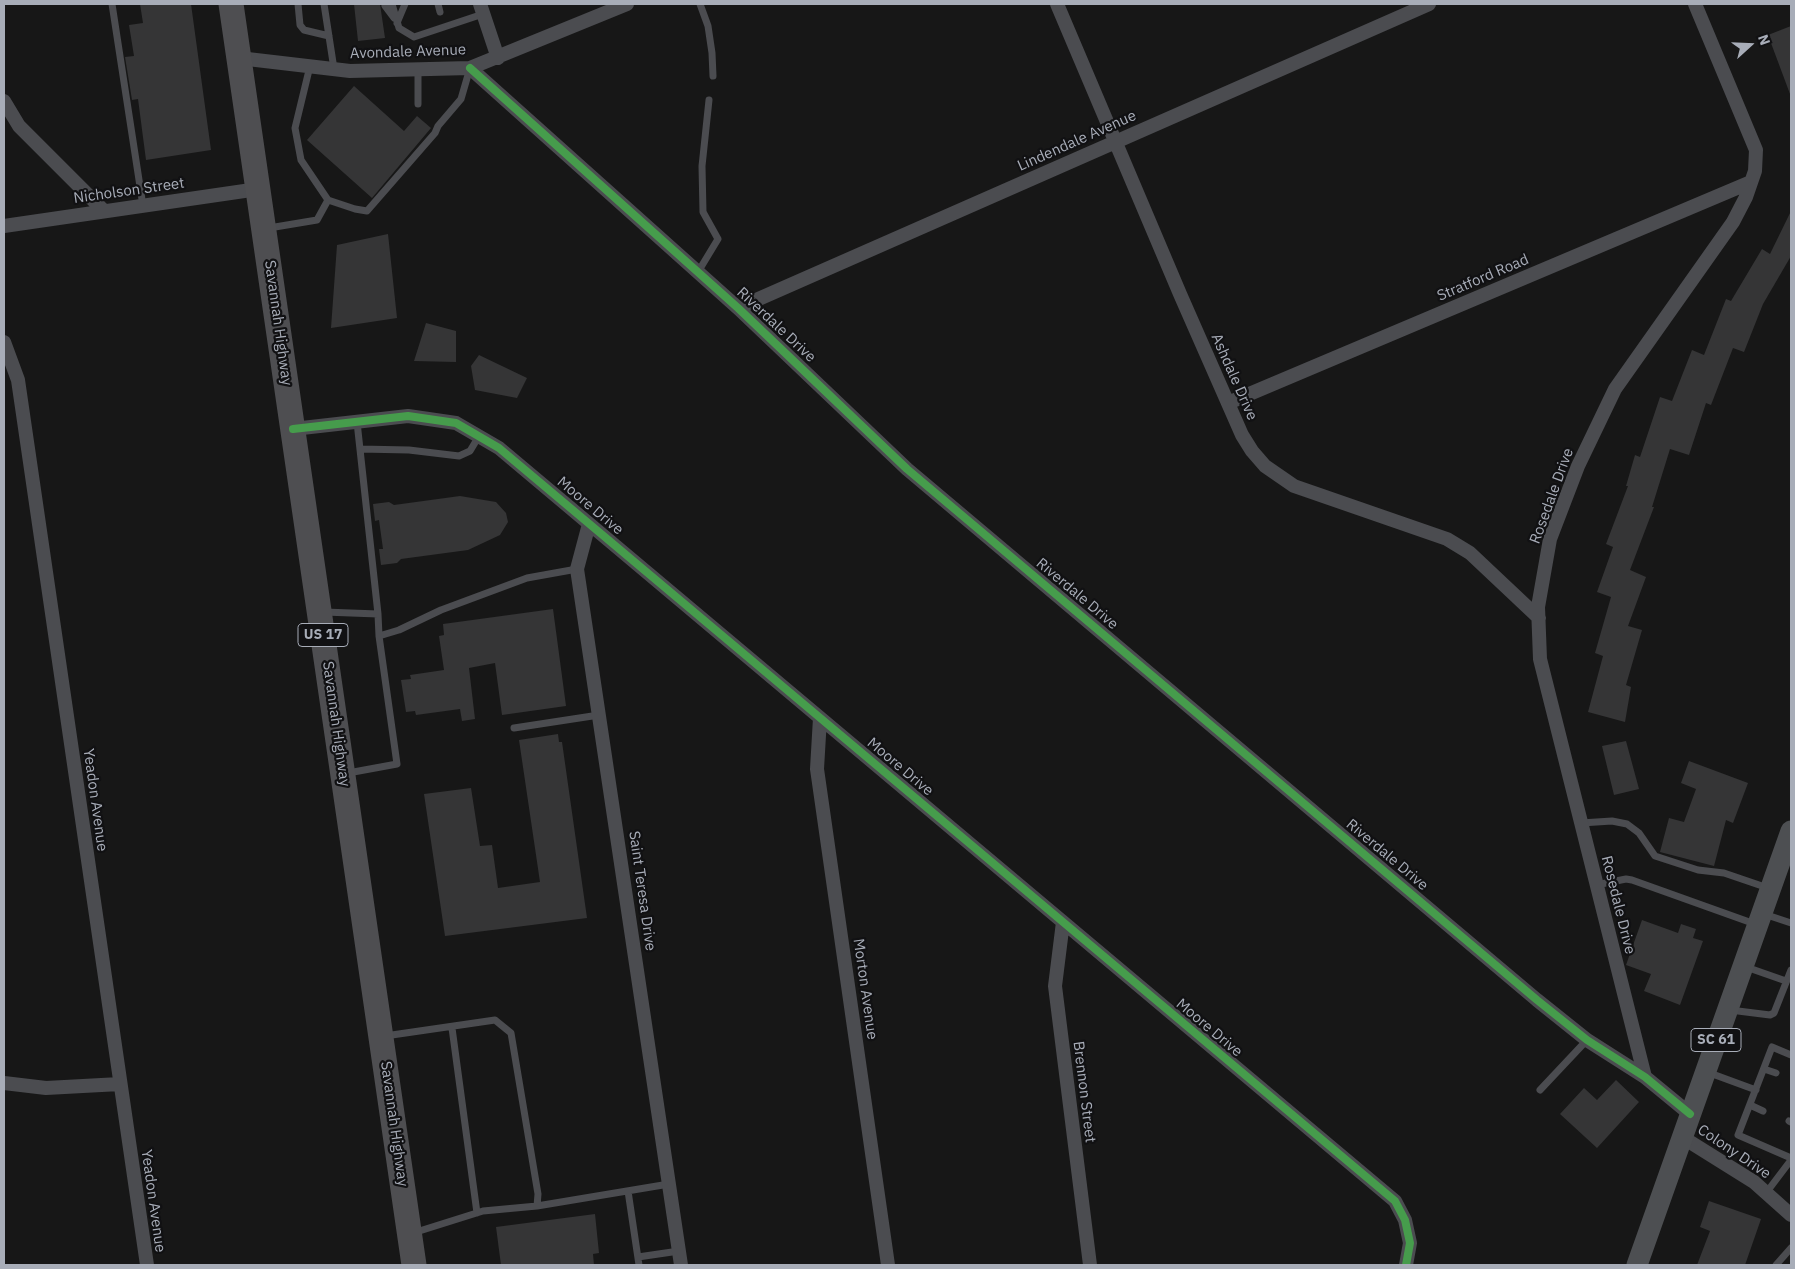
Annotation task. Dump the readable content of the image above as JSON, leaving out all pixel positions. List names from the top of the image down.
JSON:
{
  "streets": {
    "highway": ["Savannah Highway", "US 17"],
    "main road": ["SC 61"],
    "street": [
      "Avondale Avenue",
      "Lindendale Avenue",
      "Nicholson Street",
      "Stratford Road",
      "Riverdale Drive",
      "Ashdale Drive",
      "Rosedale Drive",
      "Moore Drive",
      "Yeadon Avenue",
      "Saint Teresa Drive",
      "Morton Avenue",
      "Brennon Street",
      "Colony Drive"
    ]
  },
  "crossings": [
    ["Avondale Avenue", "Savannah Highway"],
    ["Avondale Avenue", "Riverdale Drive"],
    ["Lindendale Avenue", "Riverdale Drive"],
    ["Lindendale Avenue", "Ashdale Drive"],
    ["Nicholson Street", "Savannah Highway"],
    ["Stratford Road", "Ashdale Drive"],
    ["Stratford Road", "Rosedale Drive"],
    ["Savannah Highway", "Moore Drive"],
    ["Riverdale Drive", "Rosedale Drive"],
    ["Riverdale Drive", "SC 61"],
    ["Ashdale Drive", "Rosedale Drive"],
    ["Moore Drive", "Saint Teresa Drive"],
    ["Moore Drive", "Morton Avenue"],
    ["Moore Drive", "Brennon Street"],
    ["SC 61", "Colony Drive"]
  ],
  "north": "right"
}
